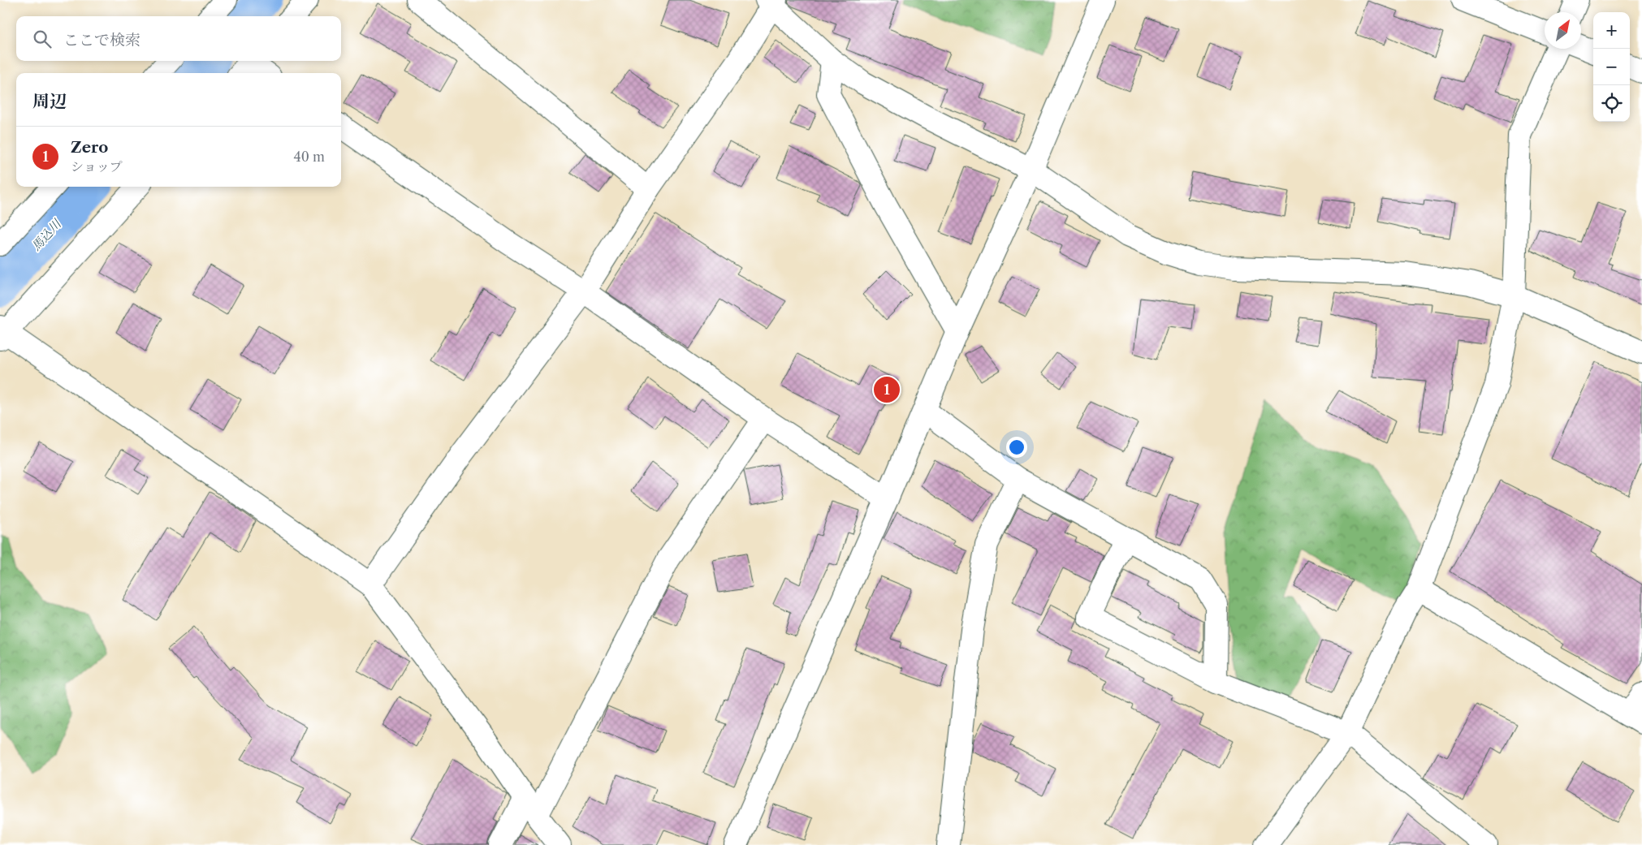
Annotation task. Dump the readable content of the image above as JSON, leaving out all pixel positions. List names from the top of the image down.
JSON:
{
  "water": ["馬込川"],
  "north": "top right",
  "page": {
    "map_buttons": ["+", "−"],
    "search": "ここで検索",
    "heading": "周辺",
    "list": [
      {
        "mark": "1",
        "name": "Zero",
        "note": "ショップ",
        "value": "40 m"
      }
    ],
    "pins": "1"
  }
}
